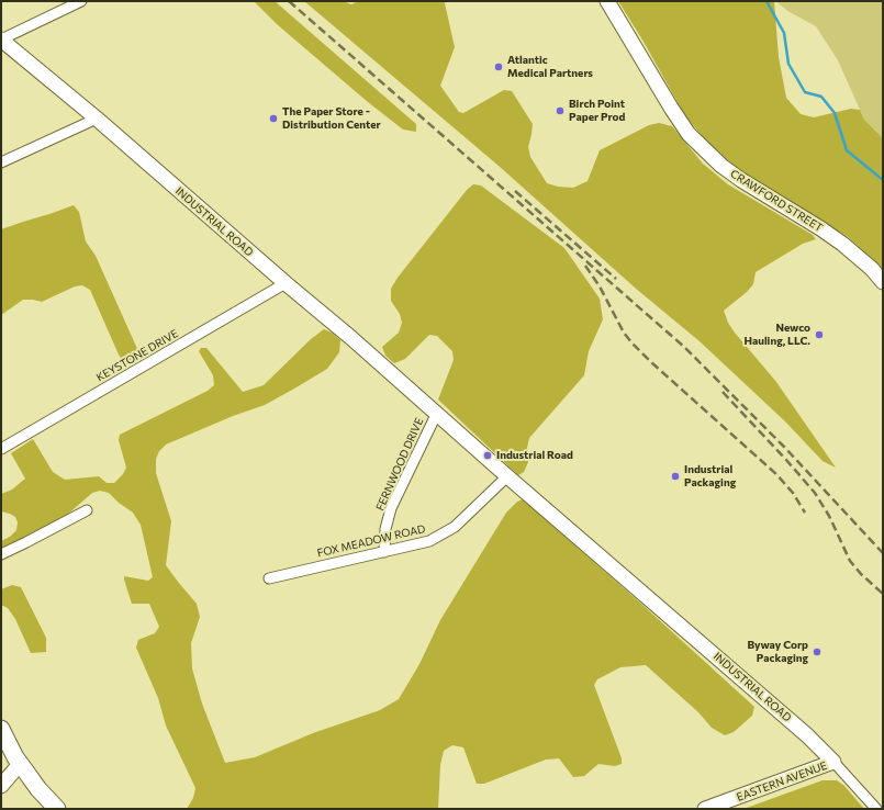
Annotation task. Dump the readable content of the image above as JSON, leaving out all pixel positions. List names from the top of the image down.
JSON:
{
  "streets": {
    "street": [
      "CRAWFORD STREET",
      "INDUSTRIAL ROAD",
      "KEYSTONE DRIVE",
      "FERNWOOD DRIVE",
      "FOX MEADOW ROAD",
      "EASTERN AVENUE"
    ]
  },
  "crossings": [
    ["INDUSTRIAL ROAD", "KEYSTONE DRIVE"],
    ["INDUSTRIAL ROAD", "FERNWOOD DRIVE"],
    ["INDUSTRIAL ROAD", "FOX MEADOW ROAD"],
    ["INDUSTRIAL ROAD", "EASTERN AVENUE"],
    ["FERNWOOD DRIVE", "FOX MEADOW ROAD"]
  ],
  "places": [
    "Atlantic Medical Partners",
    "Birch Point Paper Prod",
    "The Paper Store - Distribution Center",
    "Newco Hauling, LLC.",
    "Industrial Road",
    "Industrial Packaging",
    "Byway Corp Packaging"
  ]
}
